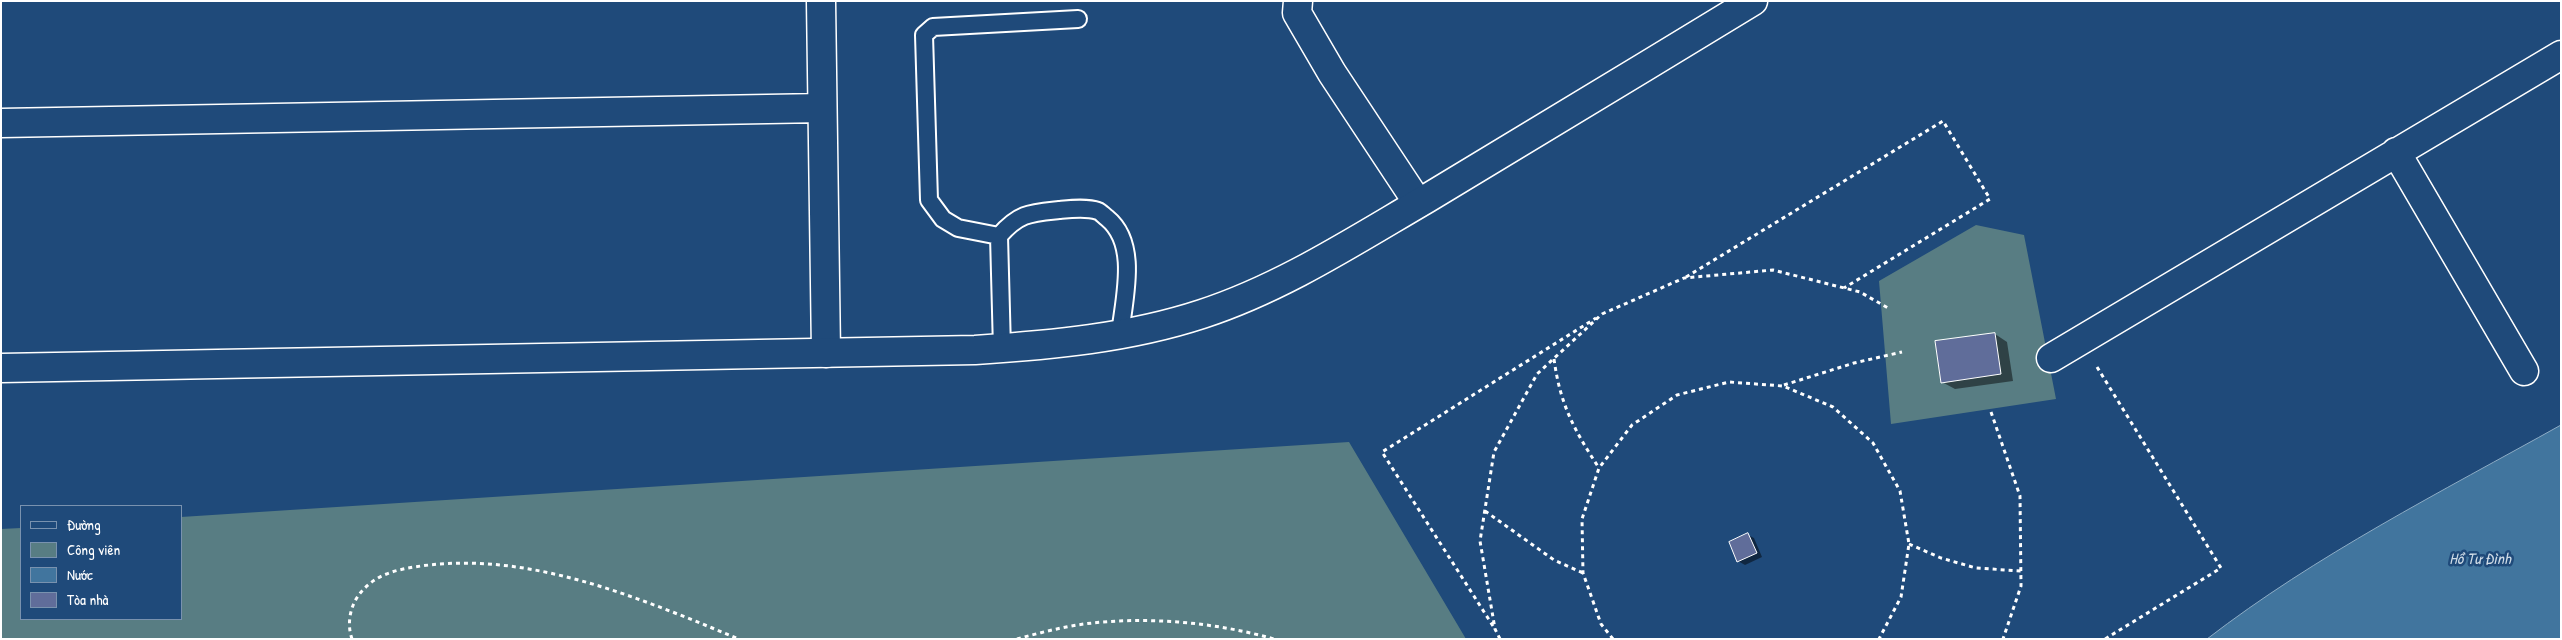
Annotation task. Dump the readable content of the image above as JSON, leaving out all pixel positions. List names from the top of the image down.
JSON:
{
  "water": ["Hồ Tư Đình"],
  "legend": [
    "Đường",
    "Công viên",
    "Nước",
    "Tòa nhà"
  ]
}
